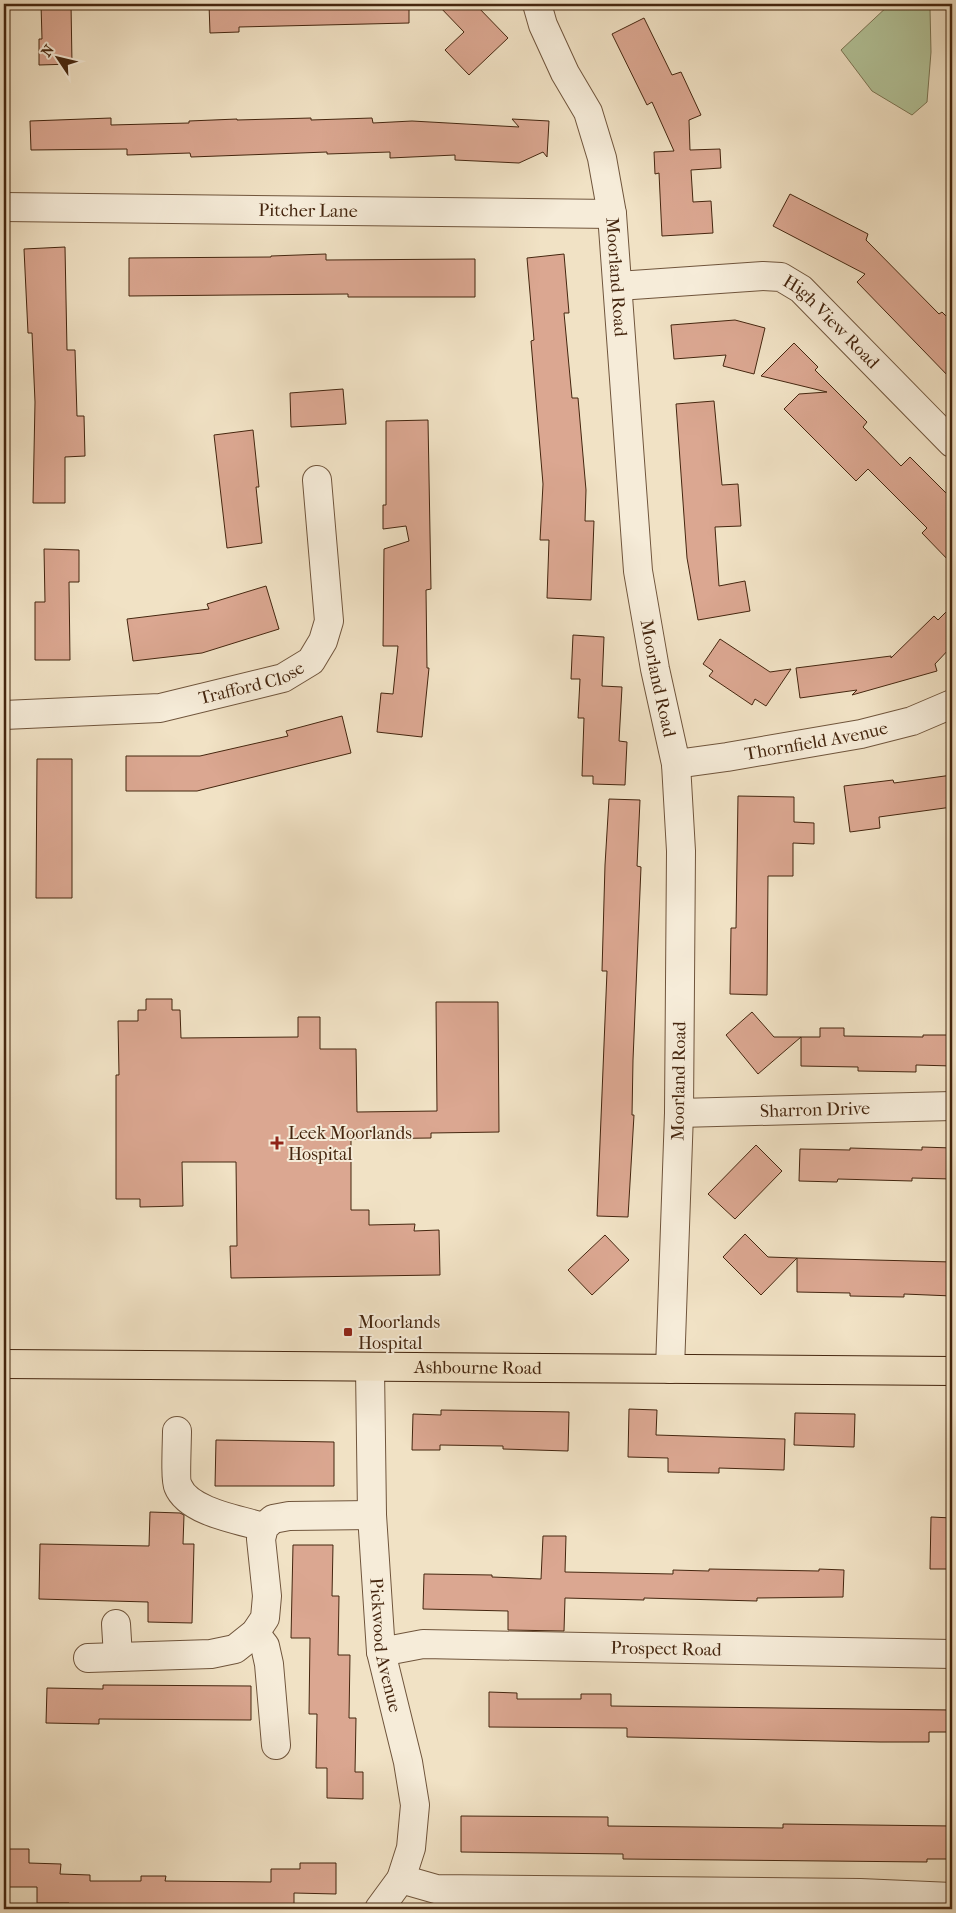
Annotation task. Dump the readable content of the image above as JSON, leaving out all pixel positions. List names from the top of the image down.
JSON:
{
  "streets": {
    "highway": ["Ashbourne Road"],
    "street": [
      "Pitcher Lane",
      "Moorland Road",
      "High View Road",
      "Trafford Close",
      "Thornfield Avenue",
      "Sharron Drive",
      "Pickwood Avenue",
      "Prospect Road"
    ]
  },
  "crossings": [
    ["Pitcher Lane", "Moorland Road"],
    ["Moorland Road", "High View Road"],
    ["Moorland Road", "Thornfield Avenue"],
    ["Moorland Road", "Sharron Drive"],
    ["Moorland Road", "Ashbourne Road"],
    ["Ashbourne Road", "Pickwood Avenue"],
    ["Pickwood Avenue", "Prospect Road"]
  ],
  "places": {
    "health": ["Leek Moorlands Hospital"],
    "transit": ["Moorlands Hospital"]
  },
  "north": "top left"
}
